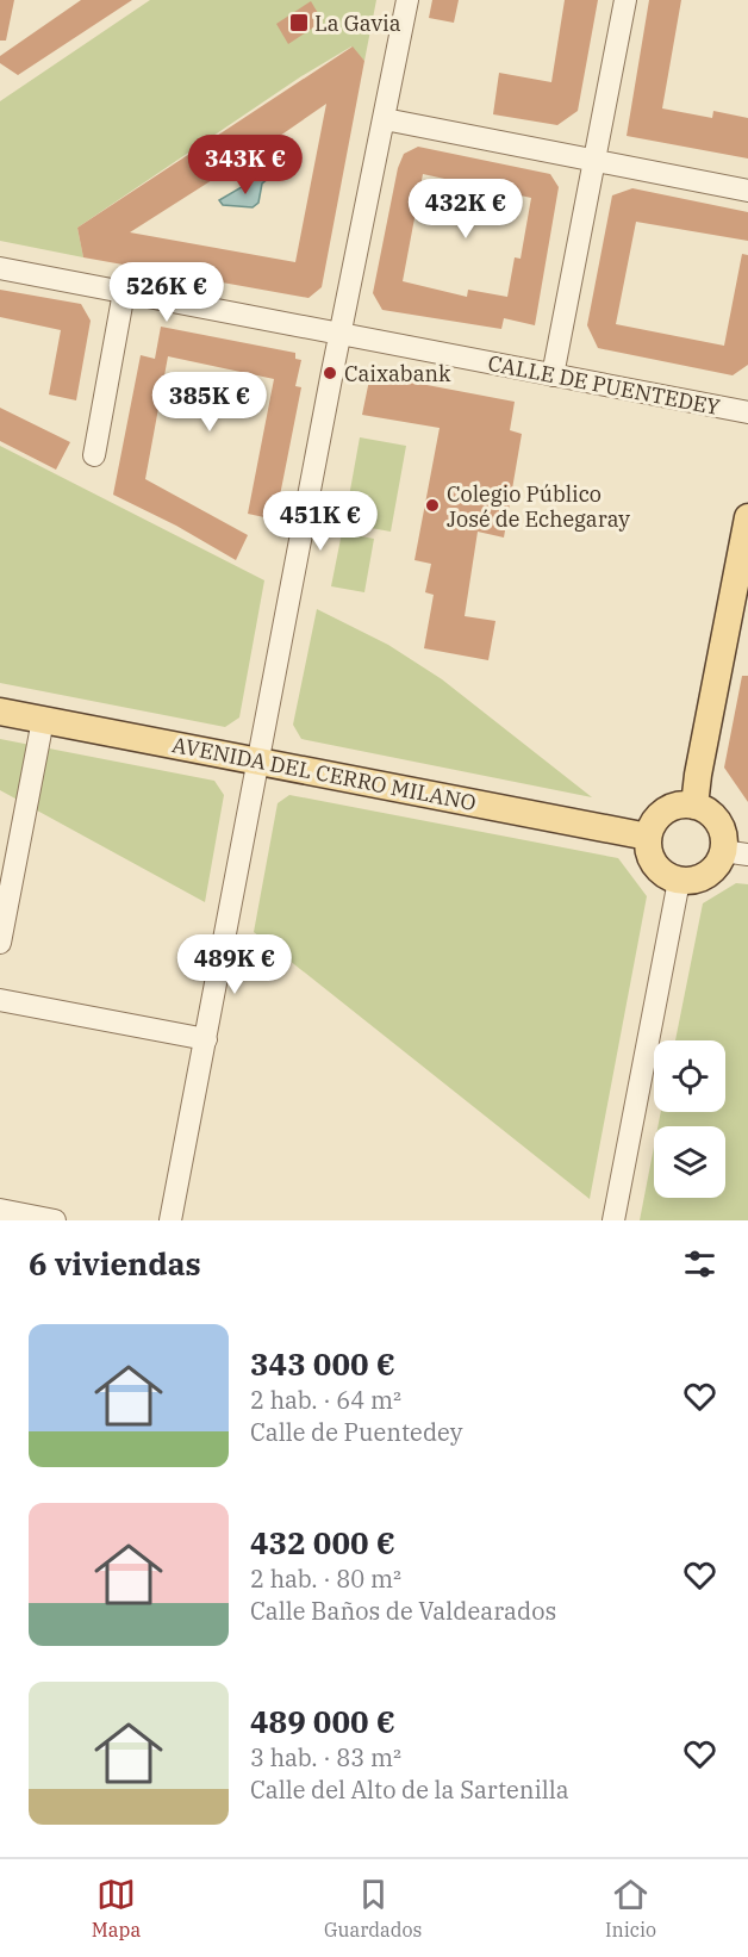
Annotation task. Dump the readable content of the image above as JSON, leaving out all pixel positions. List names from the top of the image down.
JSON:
{
  "streets": {
    "main road": ["AVENIDA DEL CERRO MILANO"],
    "street": ["CALLE DE PUENTEDEY"]
  },
  "places": {
    "transit": ["La Gavia"],
    "other": ["Caixabank", "Colegio Público José de Echegaray"]
  },
  "page": {
    "price": [
      "343K €",
      "432K €",
      "526K €",
      "385K €",
      "451K €",
      "489K €"
    ],
    "heading": "6 viviendas",
    "list": [
      {
        "name": "343 000 €",
        "note": "2 hab. · 64 m² · Calle de Puentedey"
      },
      {
        "name": "432 000 €",
        "note": "2 hab. · 80 m² · Calle Baños de Valdearados"
      },
      {
        "name": "489 000 €",
        "note": "3 hab. · 83 m² · Calle del Alto de la Sartenilla"
      }
    ],
    "tabs": ["Mapa", "Guardados", "Inicio"]
  }
}
